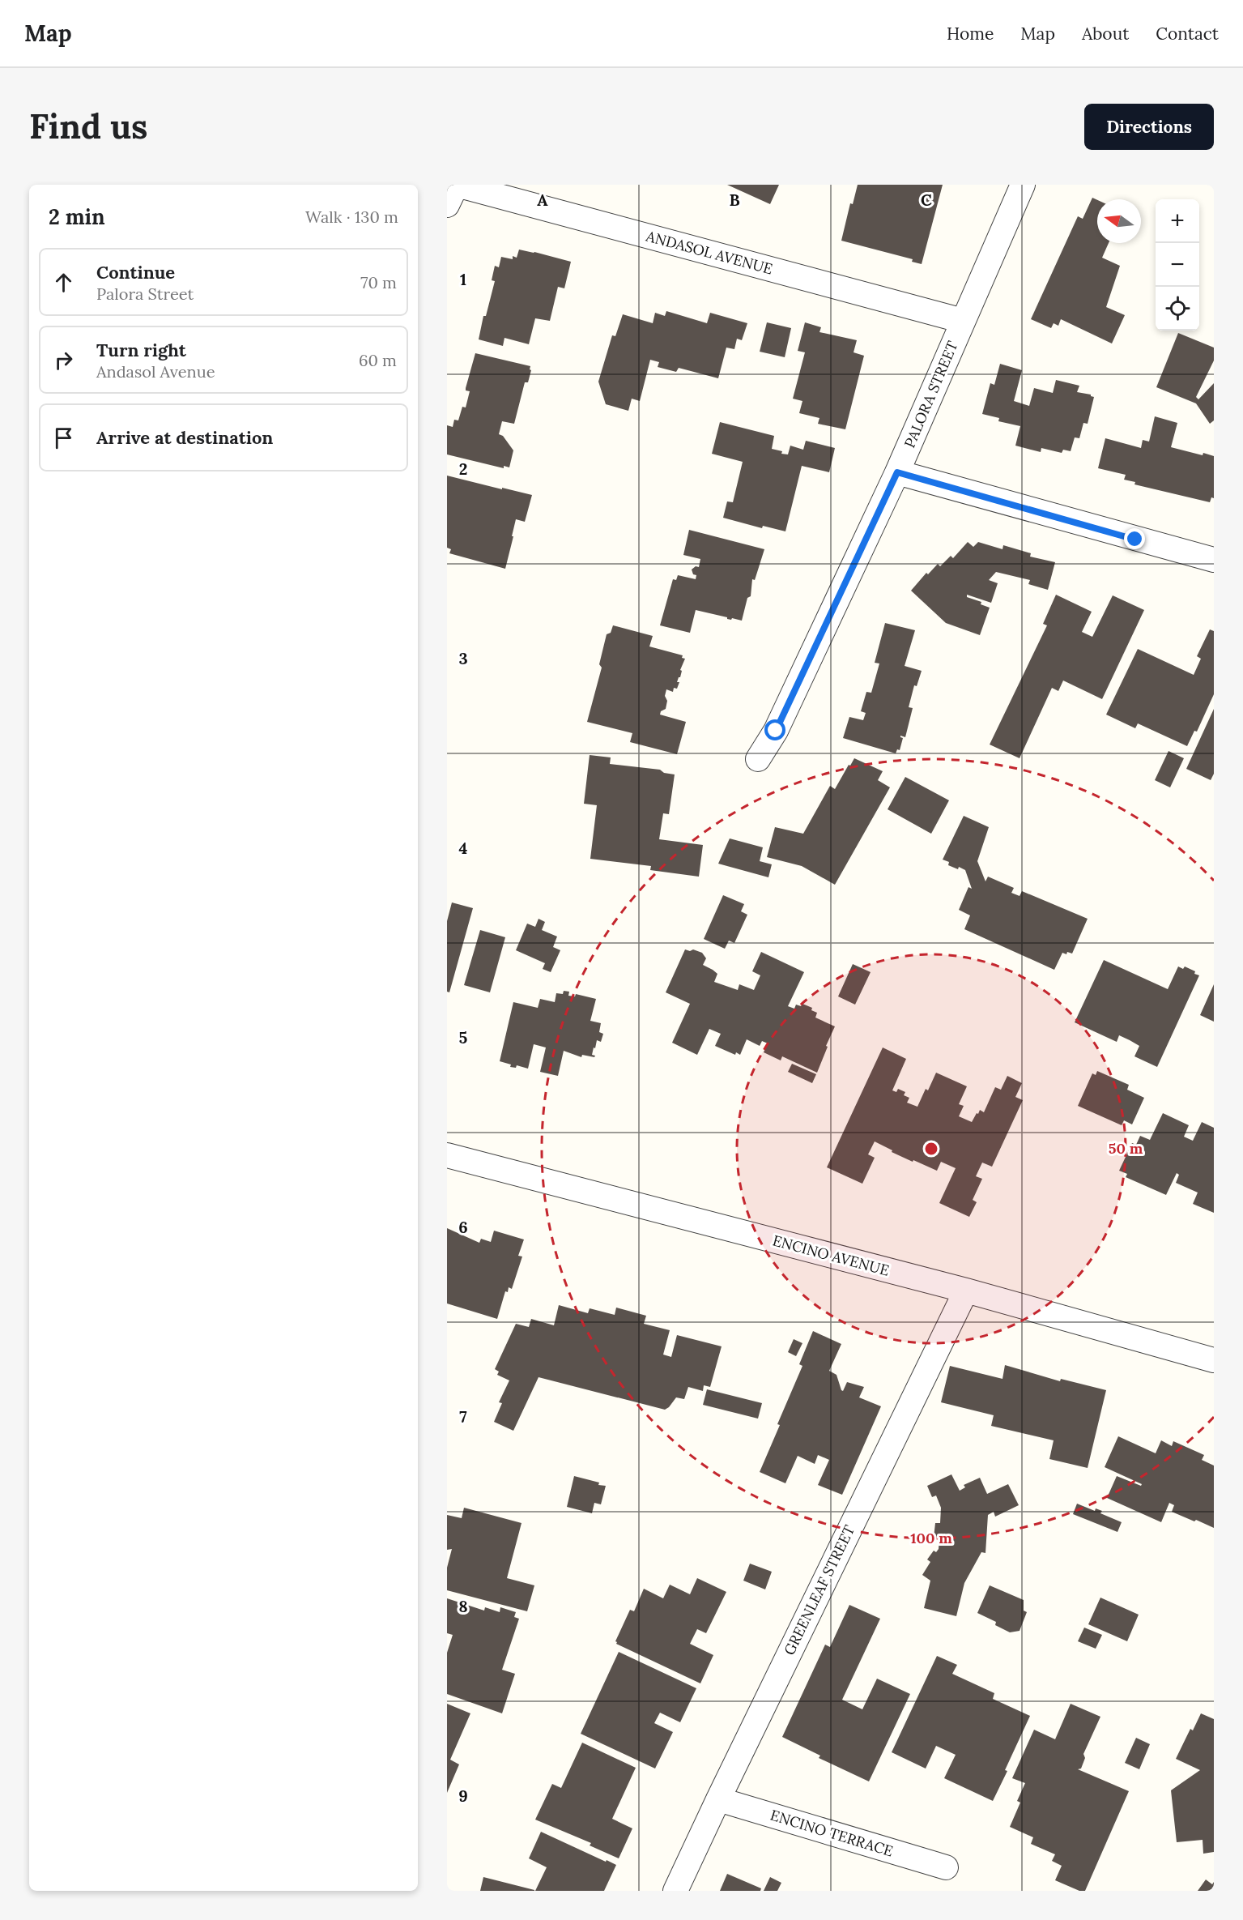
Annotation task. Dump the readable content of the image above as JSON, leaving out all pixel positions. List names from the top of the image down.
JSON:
{
  "streets": {
    "street": [
      "ANDASOL AVENUE",
      "PALORA STREET",
      "ENCINO AVENUE",
      "GREENLEAF STREET",
      "ENCINO TERRACE"
    ]
  },
  "crossings": [
    ["ANDASOL AVENUE", "PALORA STREET"],
    ["ENCINO AVENUE", "GREENLEAF STREET"],
    ["GREENLEAF STREET", "ENCINO TERRACE"]
  ],
  "north": "left",
  "page": {
    "header": "Map",
    "nav": [
      "Home",
      "Map",
      "About",
      "Contact"
    ],
    "buttons": "Directions",
    "title": "Find us",
    "heading": ["2 min", "Walk · 130 m"],
    "map_buttons": ["+", "−"],
    "list": [
      ["Continue", "Palora Street", "70 m"],
      ["Turn right", "Andasol Avenue", "60 m"],
      "Arrive at destination"
    ]
  },
  "grid": {
    "columns": ["A", "B", "C"],
    "rows": [
      "1",
      "2",
      "3",
      "4",
      "5",
      "6",
      "7",
      "8",
      "9"
    ]
  },
  "rings": ["50 m", "100 m"]
}
